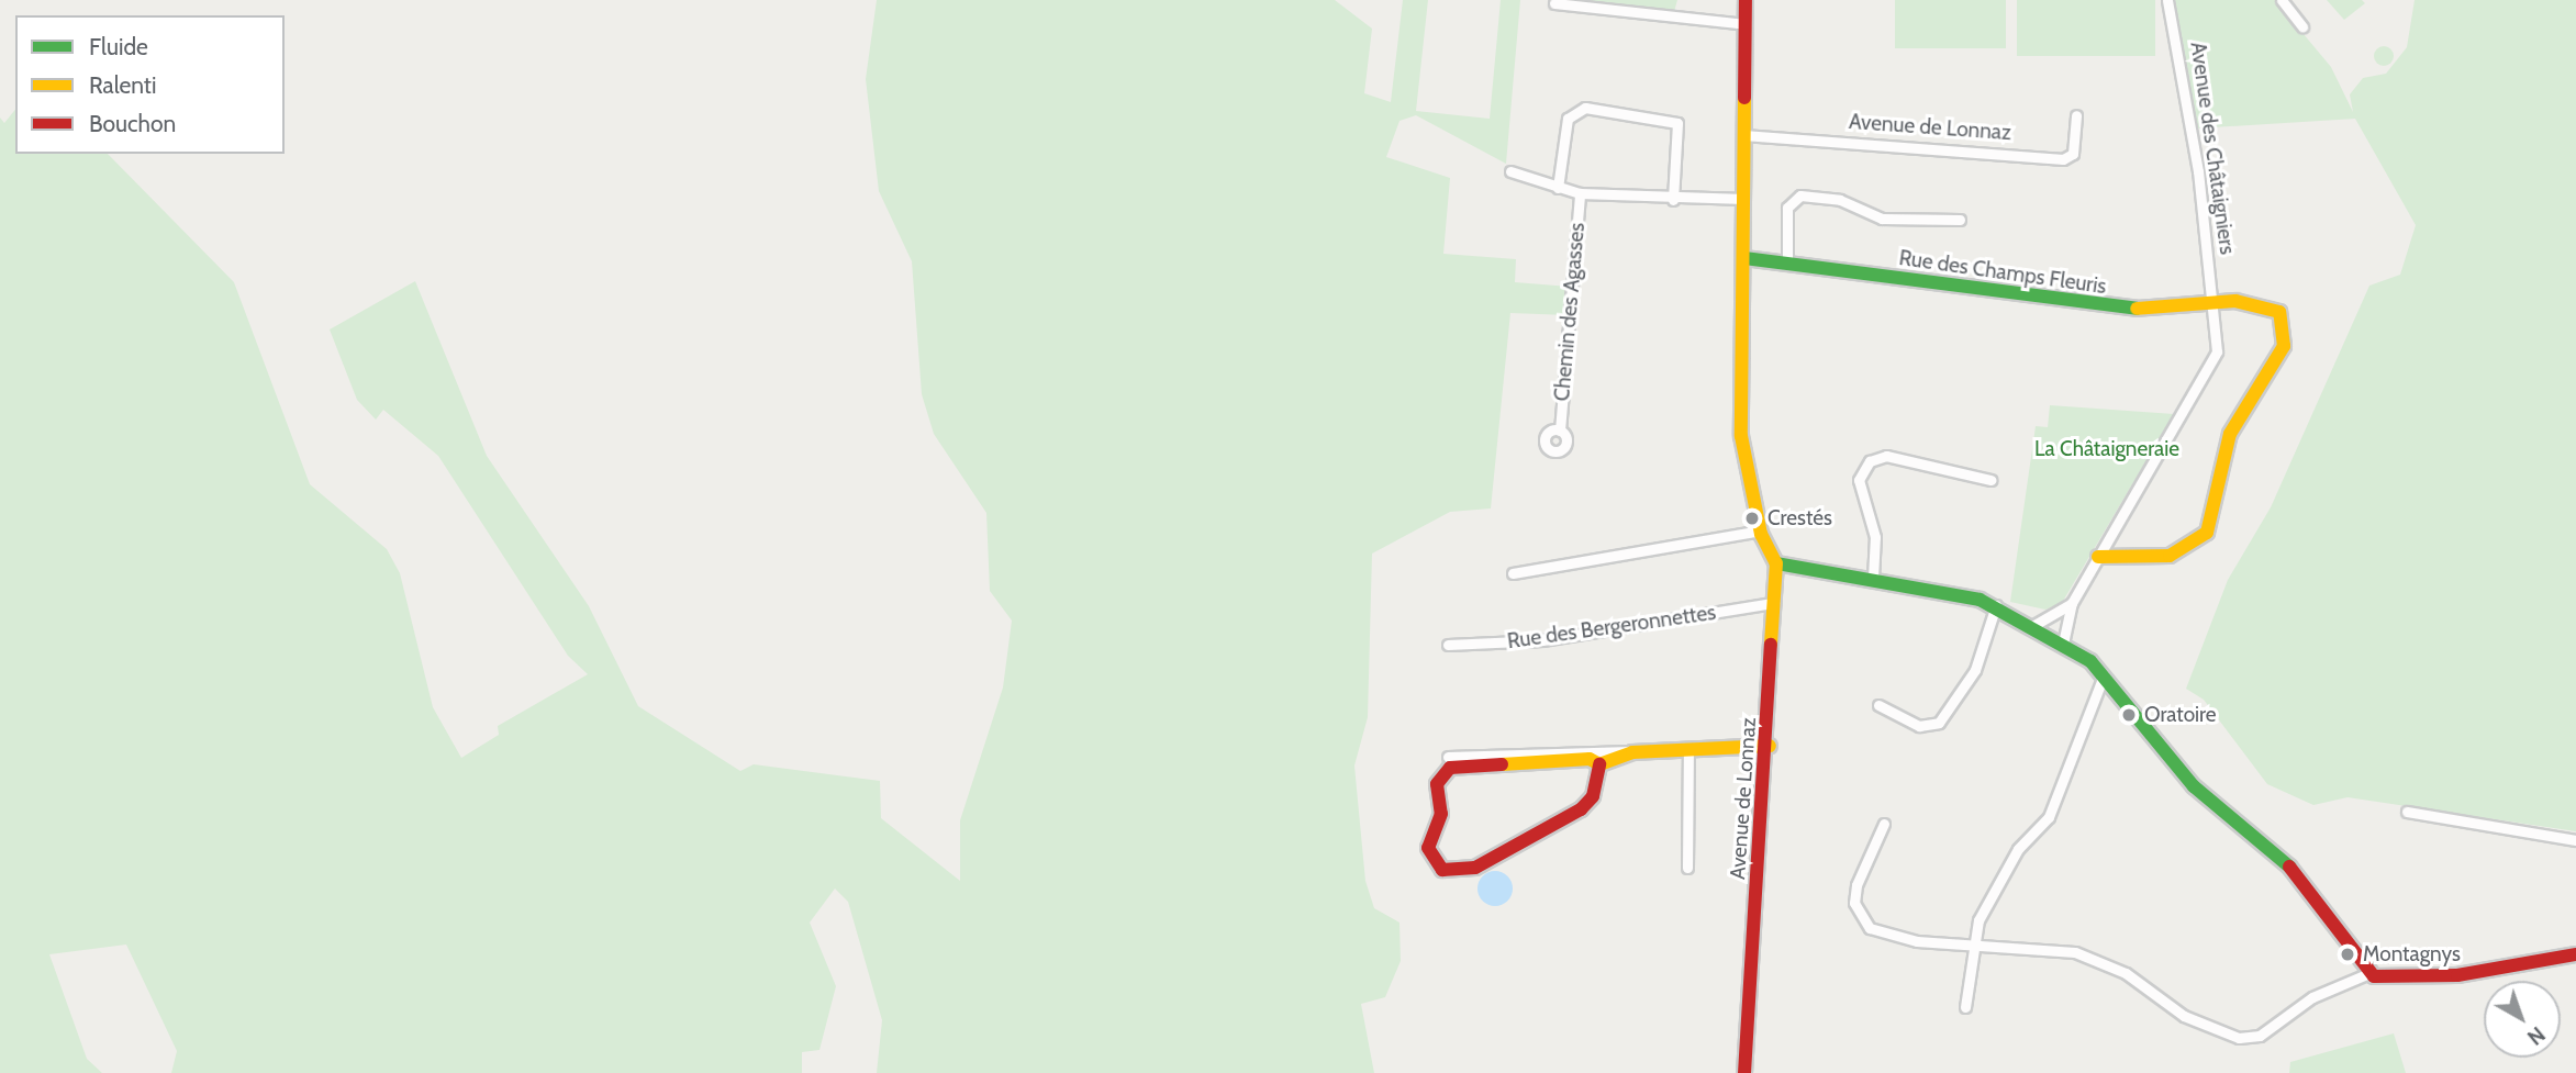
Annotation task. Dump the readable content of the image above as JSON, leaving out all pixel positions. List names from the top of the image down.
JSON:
{
  "streets": {
    "street": [
      "Avenue de Lonnaz",
      "Avenue des Châtaigniers",
      "Rue des Champs Fleuris",
      "Chemin des Agasses",
      "Rue des Bergeronnettes"
    ]
  },
  "crossings": [
    ["Avenue de Lonnaz", "Rue des Champs Fleuris"],
    ["Avenue de Lonnaz", "Chemin des Agasses"],
    ["Avenue de Lonnaz", "Rue des Bergeronnettes"],
    ["Avenue des Châtaigniers", "Rue des Champs Fleuris"]
  ],
  "parks": ["La Châtaigneraie"],
  "places": ["Crestés", "Oratoire", "Montagnys"],
  "legend": ["Fluide", "Ralenti", "Bouchon"],
  "north": "bottom right"
}
